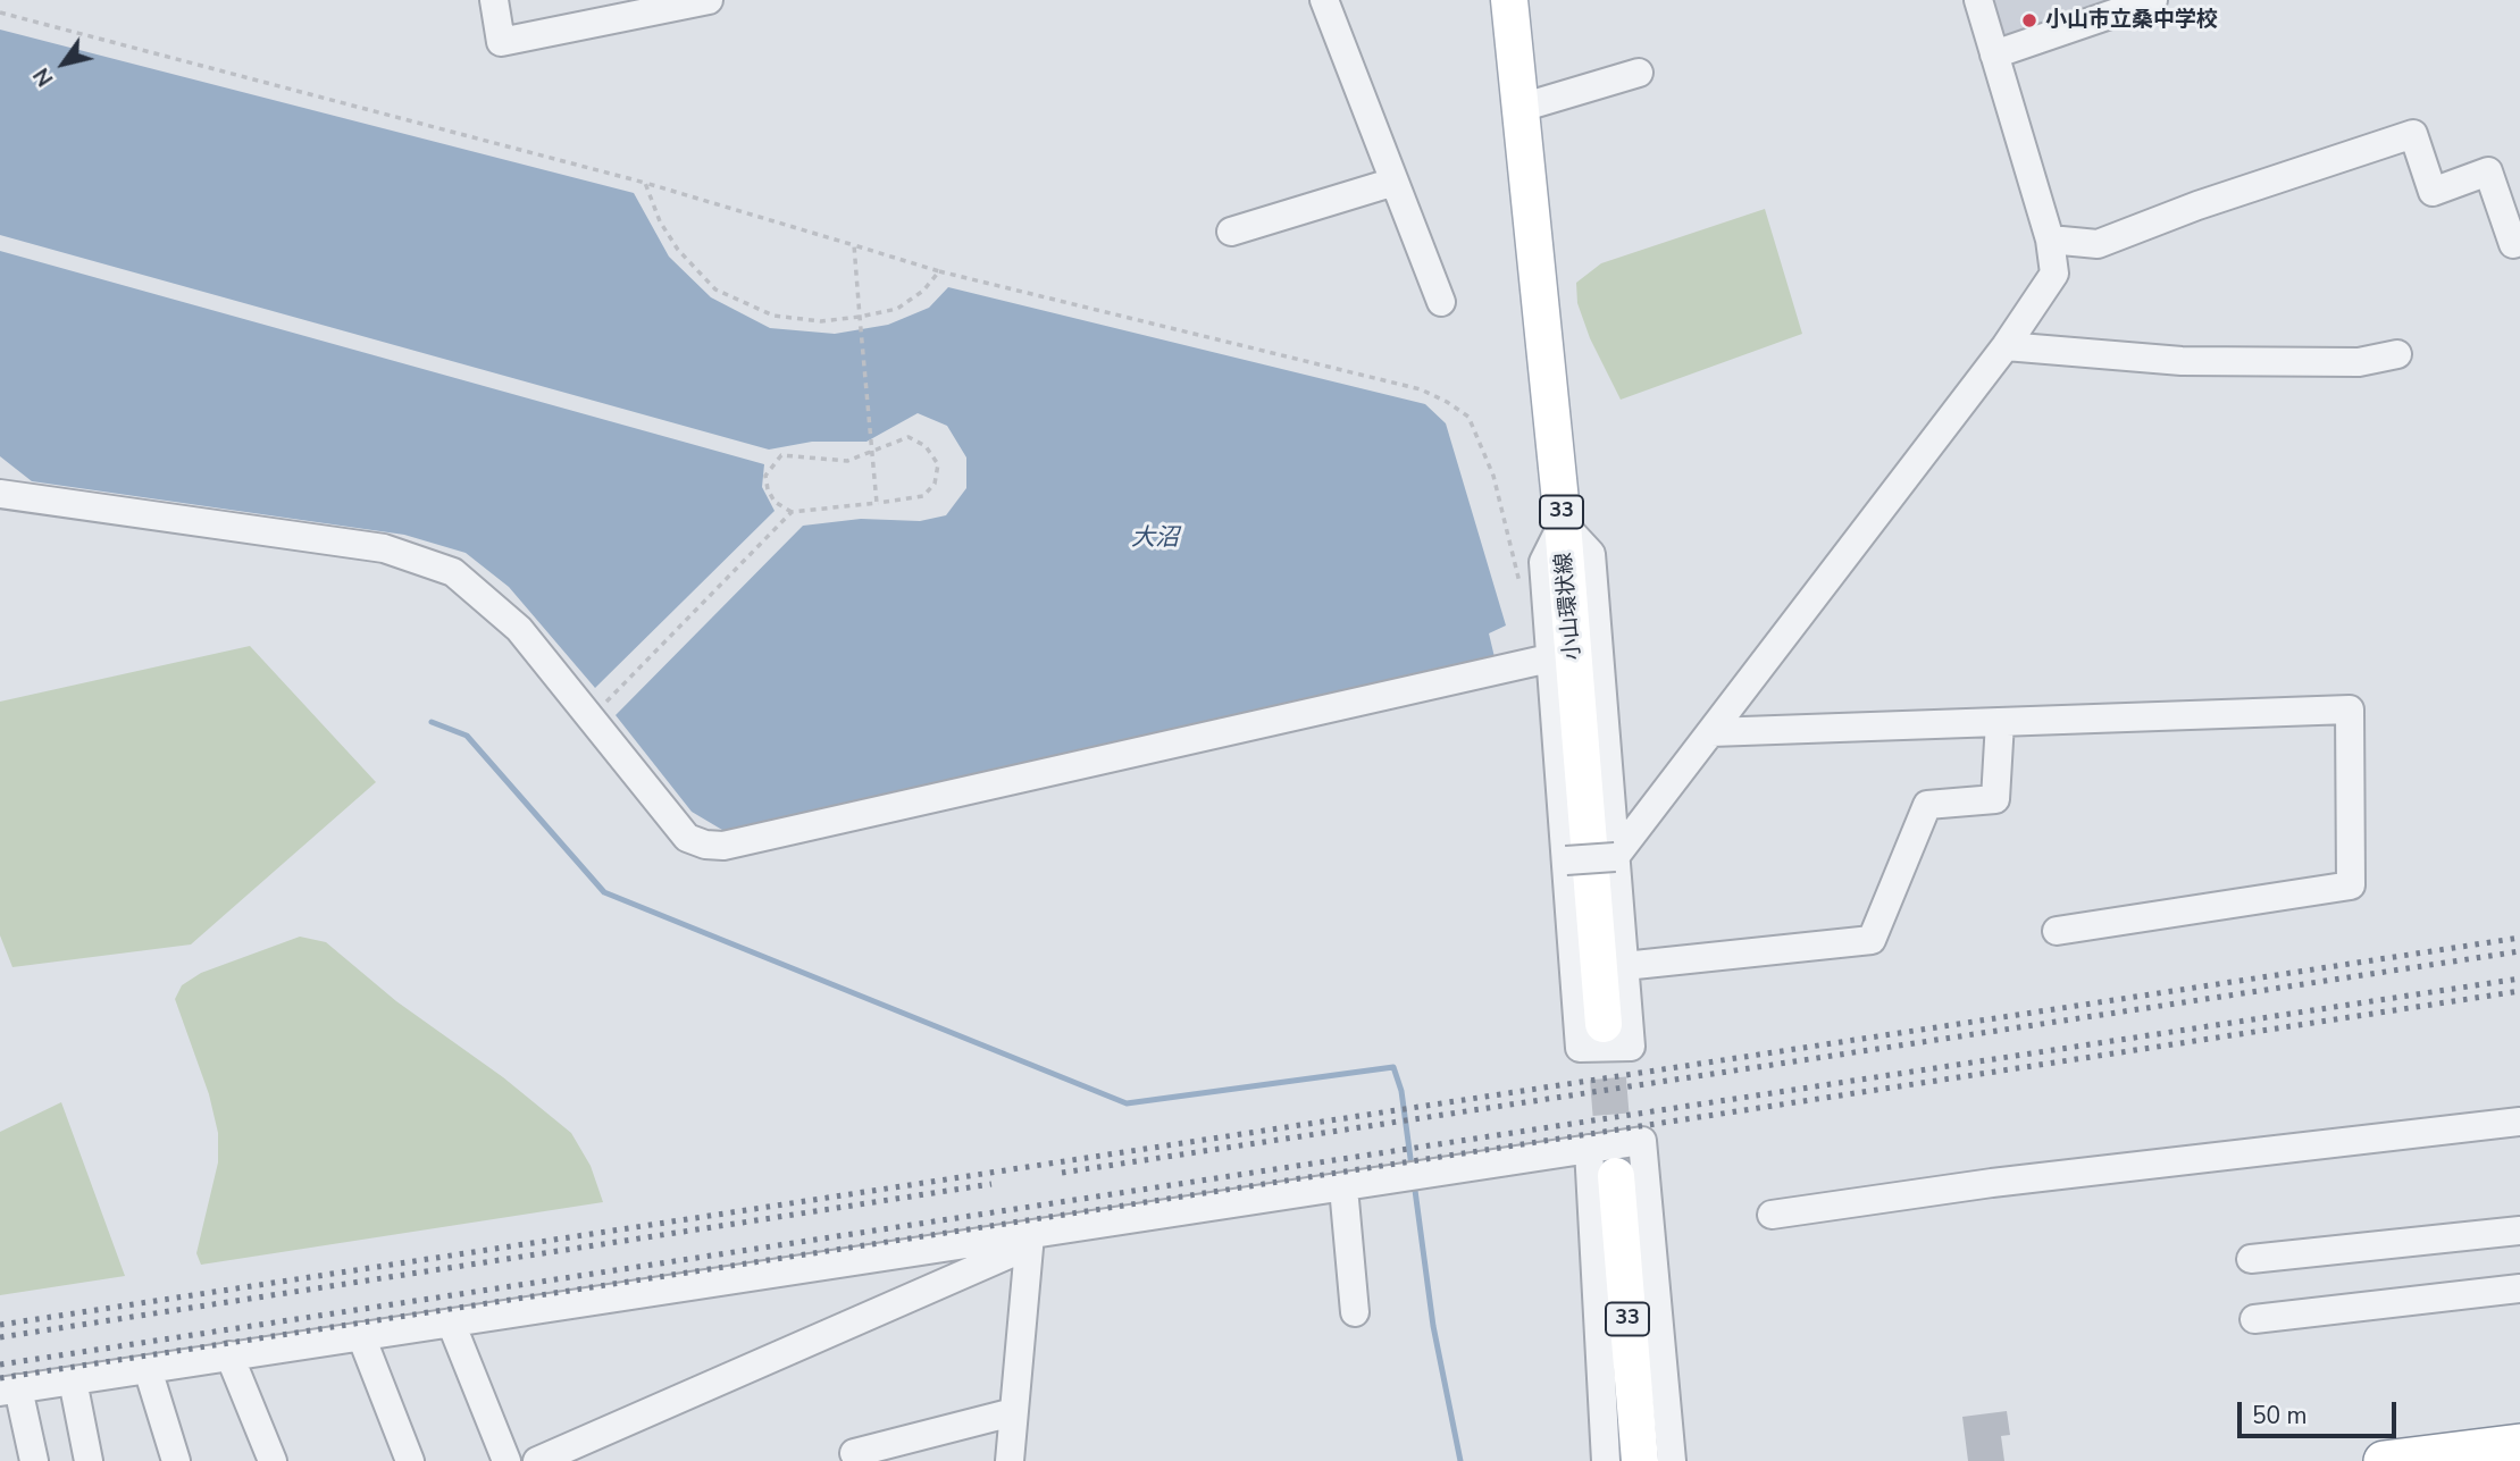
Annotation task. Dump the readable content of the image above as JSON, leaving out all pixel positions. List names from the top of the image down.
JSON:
{
  "streets": {
    "main road": ["33", "小山環状線"]
  },
  "water": ["大沼"],
  "places": ["小山市立桑中学校"],
  "scale_bar": "50 m",
  "north": "bottom left"
}
